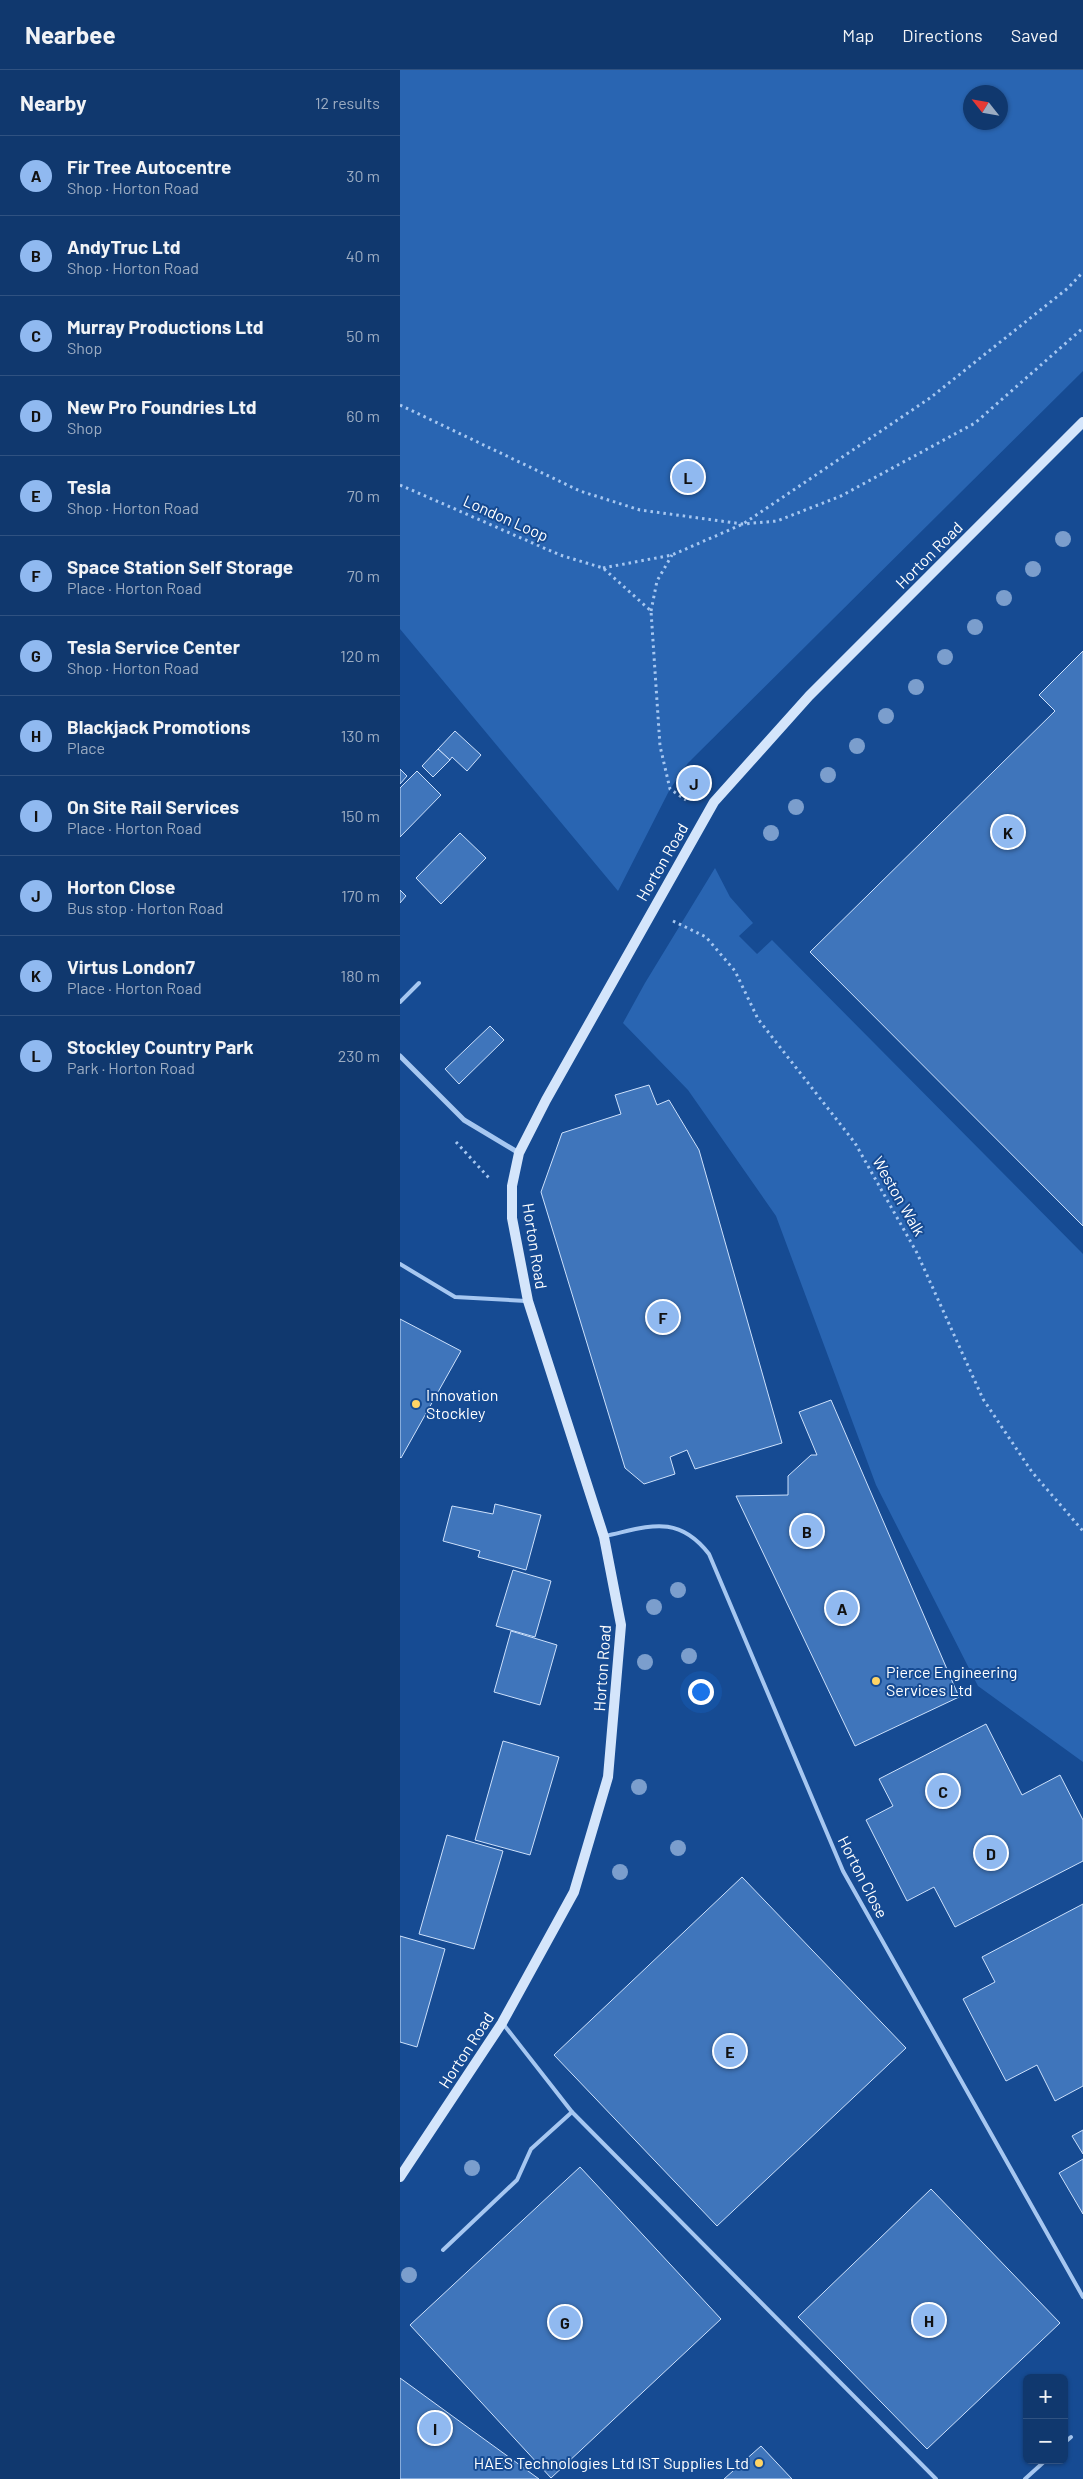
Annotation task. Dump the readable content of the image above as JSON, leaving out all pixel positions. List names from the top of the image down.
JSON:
{
  "streets": {
    "street": ["Horton Road"],
    "lane": ["Horton Close"],
    "path": ["London Loop", "Weston Walk"]
  },
  "crossings": [
    ["Horton Road", "Weston Walk"],
    ["Horton Road", "Horton Close"]
  ],
  "places": ["Innovation Stockley", "Pierce Engineering Services Ltd", "HAES Technologies Ltd IST Supplies Ltd"],
  "north": "top left",
  "page": {
    "header": "Nearbee",
    "nav": ["Map", "Directions", "Saved"],
    "heading": ["Nearby", "12 results"],
    "list": [
      {
        "mark": "A",
        "name": "Fir Tree Autocentre",
        "note": "Shop · Horton Road",
        "value": "30 m"
      },
      {
        "mark": "B",
        "name": "AndyTruc Ltd",
        "note": "Shop · Horton Road",
        "value": "40 m"
      },
      {
        "mark": "C",
        "name": "Murray Productions Ltd",
        "note": "Shop",
        "value": "50 m"
      },
      {
        "mark": "D",
        "name": "New Pro Foundries Ltd",
        "note": "Shop",
        "value": "60 m"
      },
      {
        "mark": "E",
        "name": "Tesla",
        "note": "Shop · Horton Road",
        "value": "70 m"
      },
      {
        "mark": "F",
        "name": "Space Station Self Storage",
        "note": "Place · Horton Road",
        "value": "70 m"
      },
      {
        "mark": "G",
        "name": "Tesla Service Center",
        "note": "Shop · Horton Road",
        "value": "120 m"
      },
      {
        "mark": "H",
        "name": "Blackjack Promotions",
        "note": "Place",
        "value": "130 m"
      },
      {
        "mark": "I",
        "name": "On Site Rail Services",
        "note": "Place · Horton Road",
        "value": "150 m"
      },
      {
        "mark": "J",
        "name": "Horton Close",
        "note": "Bus stop · Horton Road",
        "value": "170 m"
      },
      {
        "mark": "K",
        "name": "Virtus London7",
        "note": "Place · Horton Road",
        "value": "180 m"
      },
      {
        "mark": "L",
        "name": "Stockley Country Park",
        "note": "Park · Horton Road",
        "value": "230 m"
      }
    ],
    "pins": [
      "L",
      "J",
      "K",
      "F",
      "B",
      "A",
      "C",
      "D",
      "E",
      "H",
      "G",
      "I"
    ],
    "map_buttons": ["+", "−"]
  }
}
